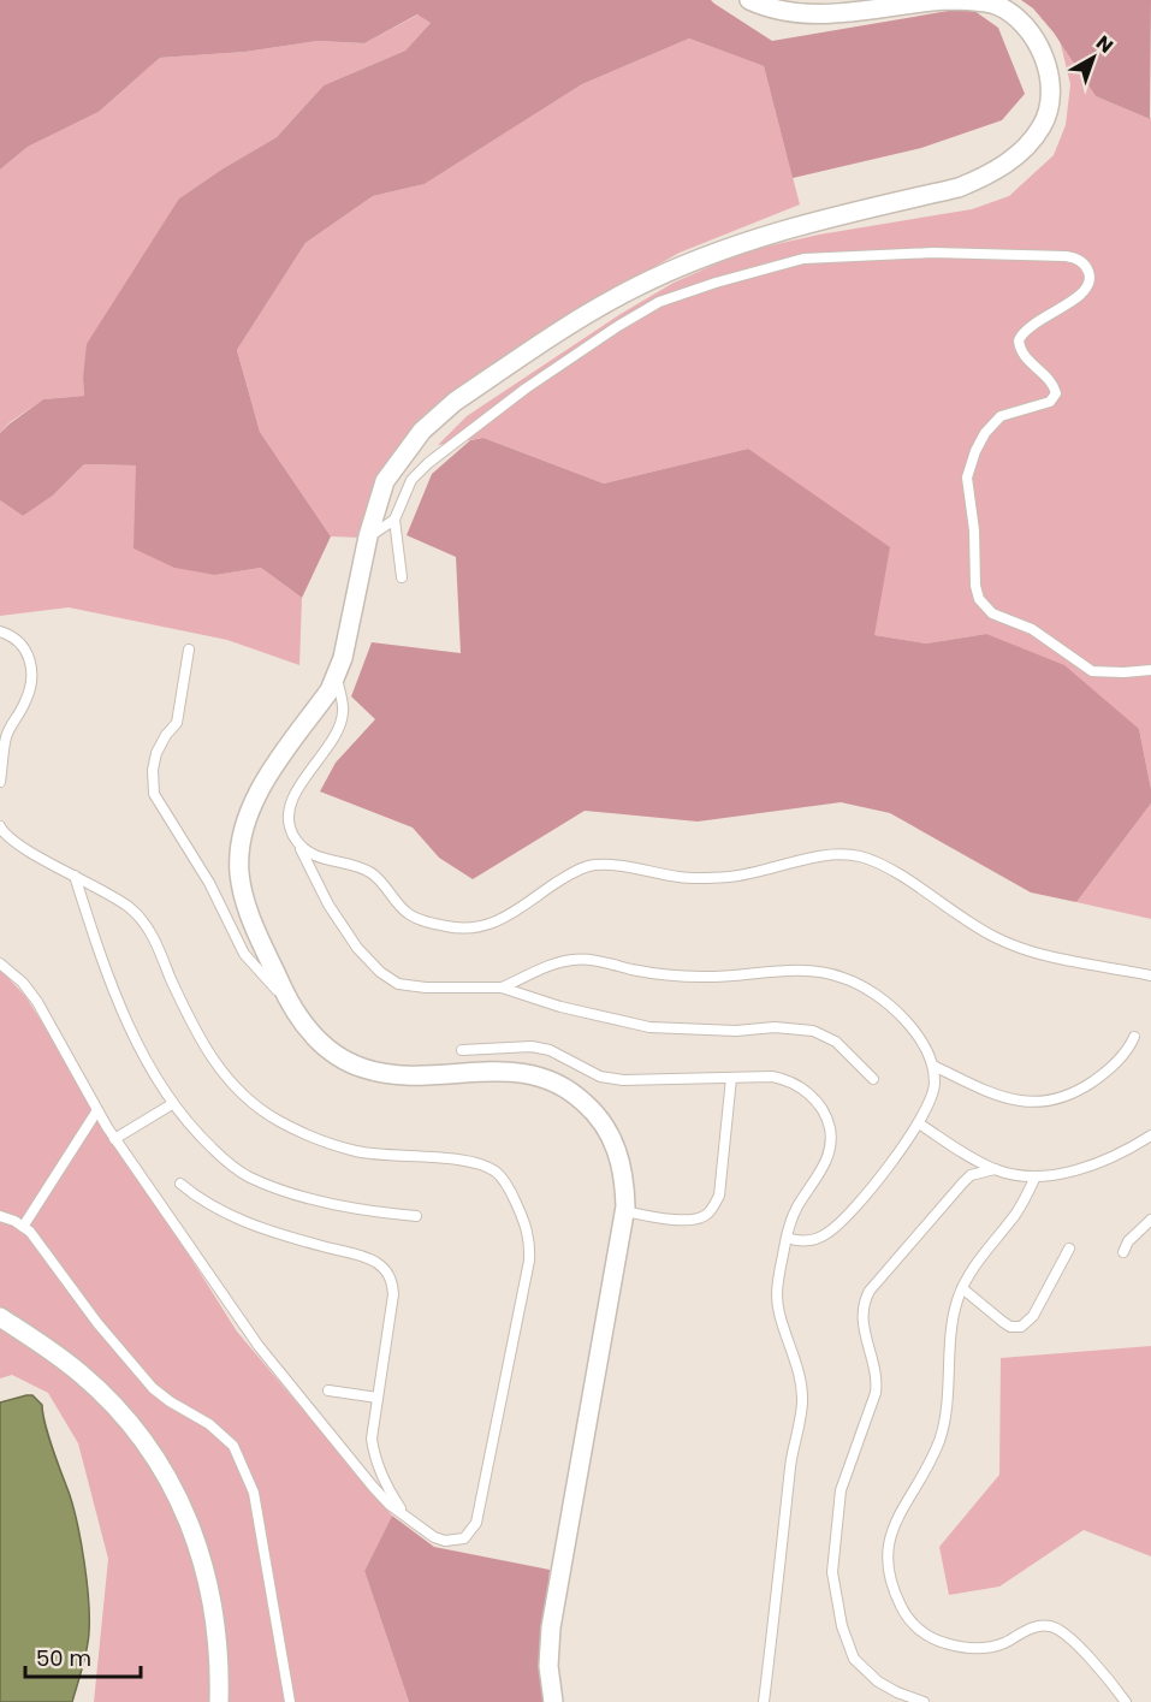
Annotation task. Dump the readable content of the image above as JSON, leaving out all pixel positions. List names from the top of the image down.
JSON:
{
  "scale_bar": "50 m",
  "north": "top right"
}
